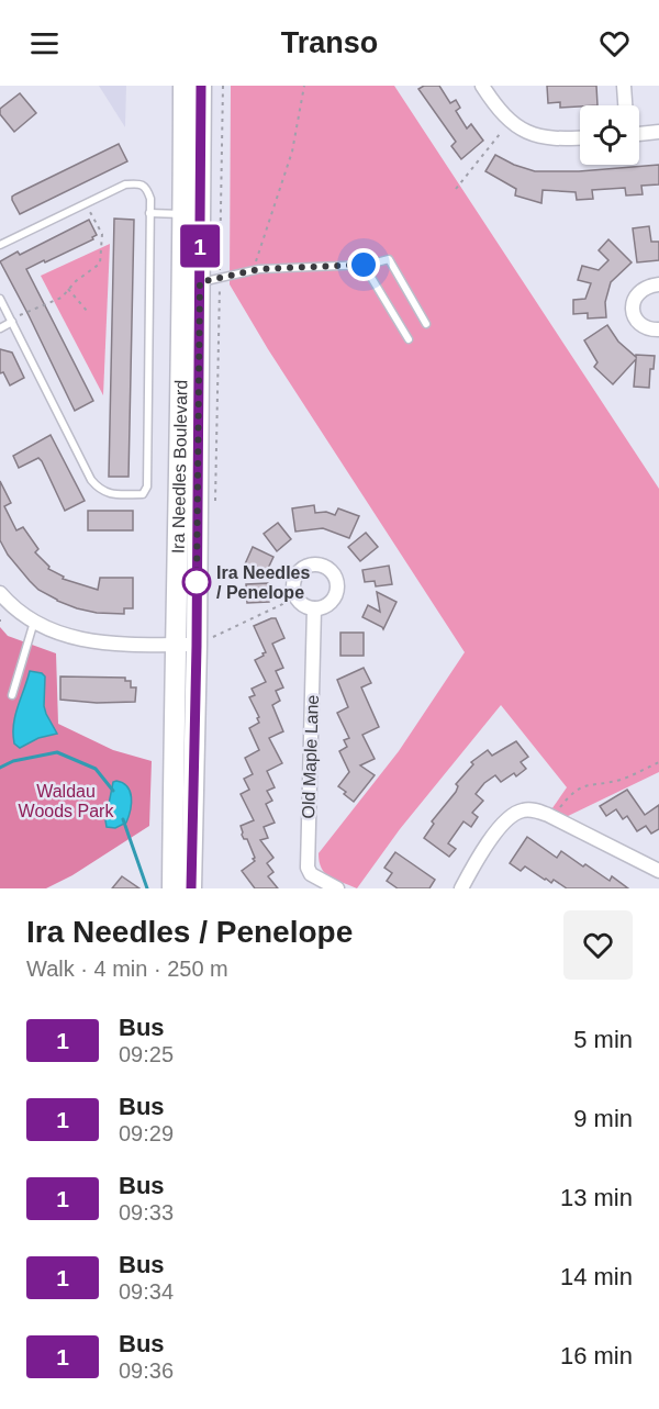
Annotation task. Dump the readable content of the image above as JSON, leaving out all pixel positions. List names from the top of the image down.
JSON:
{
  "streets": {
    "main road": ["Ira Needles Boulevard"],
    "street": ["Old Maple Lane"]
  },
  "parks": ["Waldau Woods Park"],
  "places": ["Ira Needles / Penelope"],
  "lines": ["bus line 1"],
  "page": {
    "header": "Transo",
    "on_map": "1",
    "heading": ["Ira Needles / Penelope", "Walk · 4 min · 250 m"],
    "list": [
      {
        "mark": "1",
        "name": "Bus",
        "note": "09:25",
        "value": "5 min"
      },
      {
        "mark": "1",
        "name": "Bus",
        "note": "09:29",
        "value": "9 min"
      },
      {
        "mark": "1",
        "name": "Bus",
        "note": "09:33",
        "value": "13 min"
      },
      {
        "mark": "1",
        "name": "Bus",
        "note": "09:34",
        "value": "14 min"
      },
      {
        "mark": "1",
        "name": "Bus",
        "note": "09:36",
        "value": "16 min"
      }
    ]
  }
}
